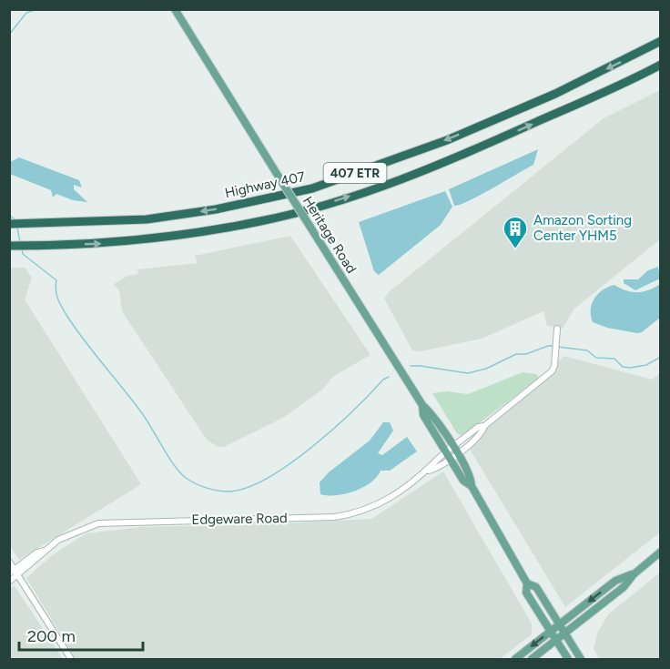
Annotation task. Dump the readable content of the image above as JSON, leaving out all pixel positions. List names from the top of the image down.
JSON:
{
  "streets": {
    "highway": ["407 ETR", "Highway 407"],
    "main road": ["Heritage Road"],
    "street": ["Edgeware Road"]
  },
  "crossings": [
    ["Heritage Road", "Edgeware Road"]
  ],
  "places": {
    "building": ["Amazon Sorting Center YHM5"]
  },
  "scale_bar": "200 m"
}
